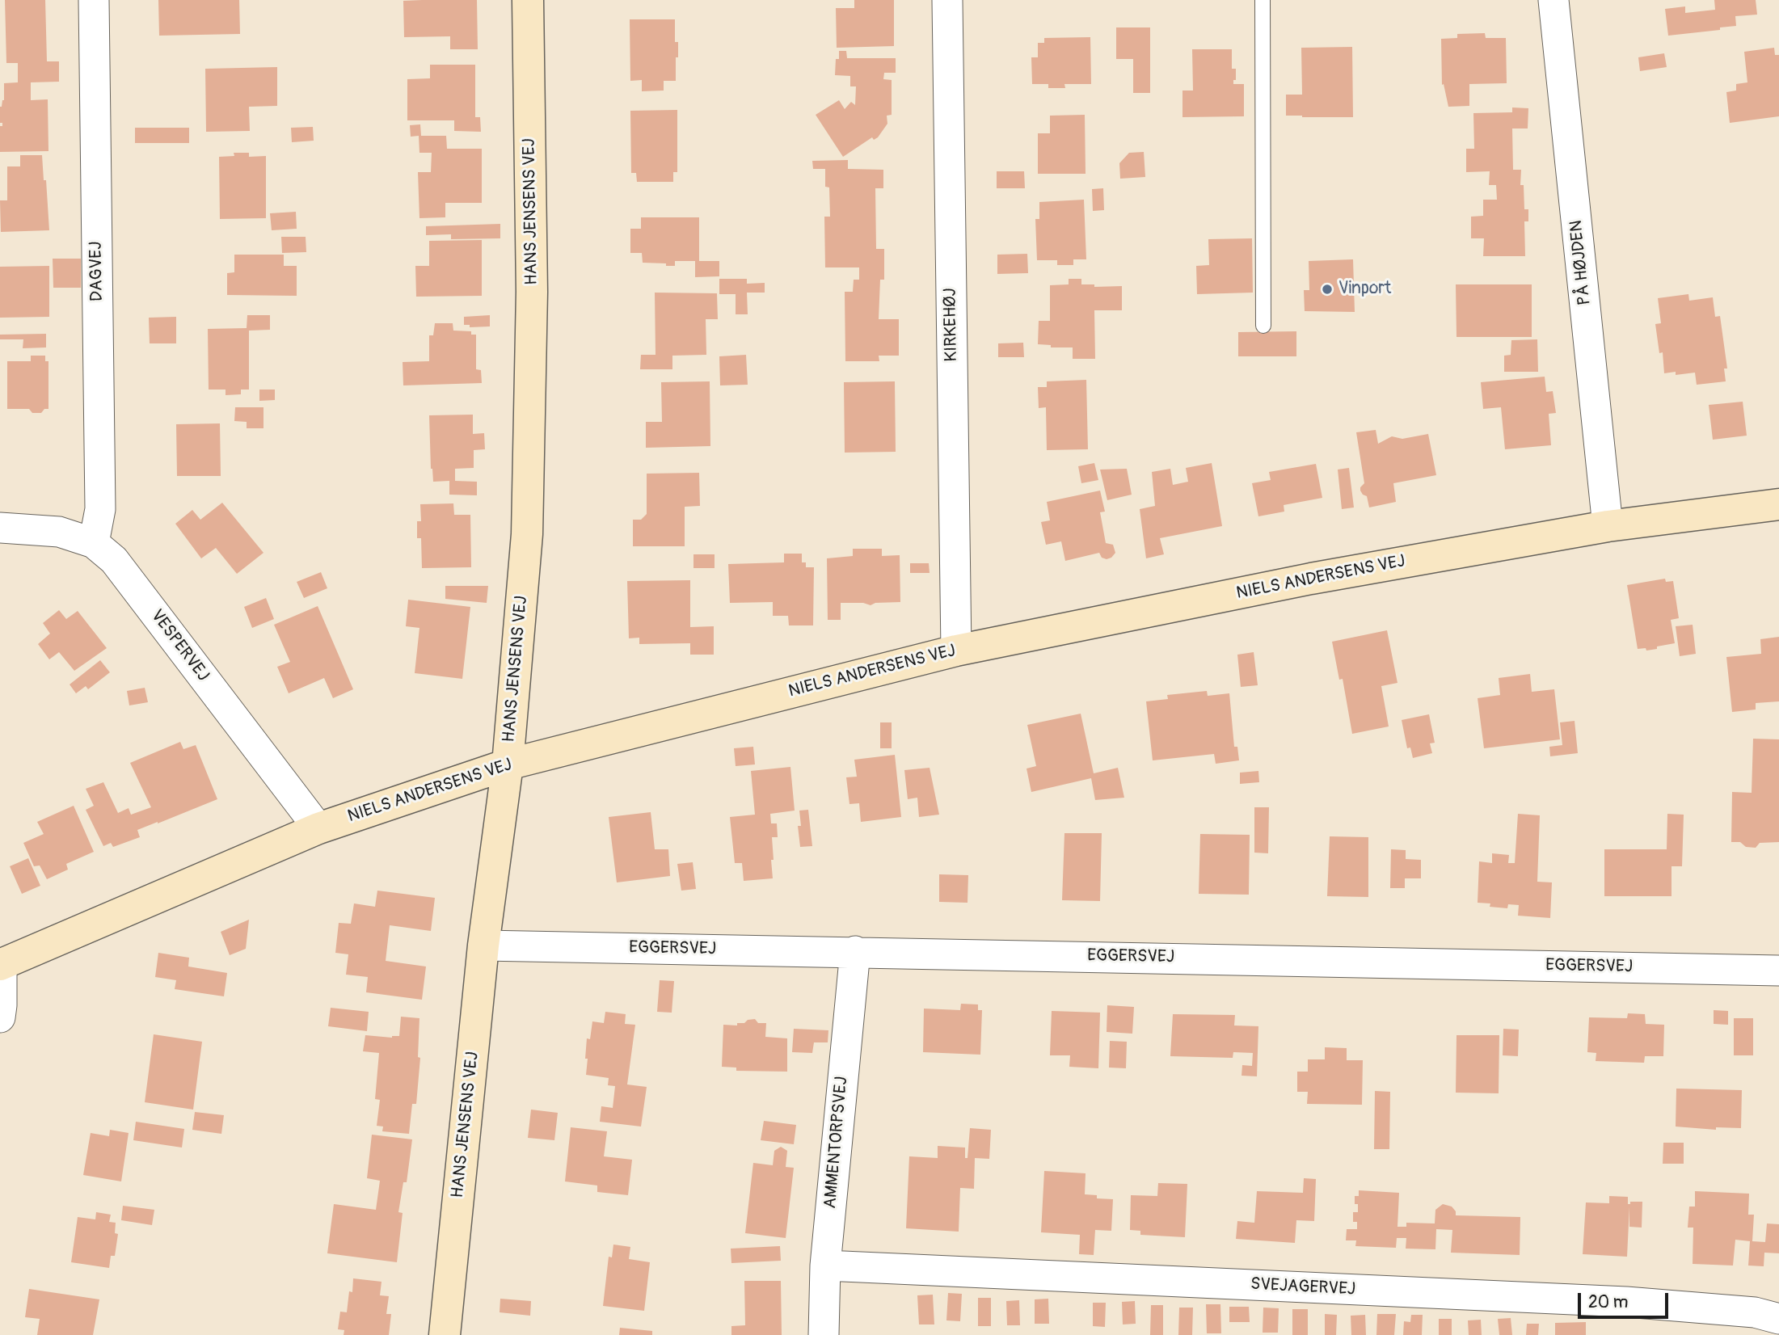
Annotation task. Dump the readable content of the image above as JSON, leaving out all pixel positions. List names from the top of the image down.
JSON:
{
  "streets": {
    "street": [
      "HANS JENSENS VEJ",
      "PÅ HØJDEN",
      "DAGVEJ",
      "KIRKEHØJ",
      "NIELS ANDERSENS VEJ",
      "VESPERVEJ",
      "EGGERSVEJ",
      "AMMENTORPSVEJ",
      "SVEJAGERVEJ"
    ]
  },
  "crossings": [
    ["HANS JENSENS VEJ", "NIELS ANDERSENS VEJ"],
    ["HANS JENSENS VEJ", "EGGERSVEJ"],
    ["PÅ HØJDEN", "NIELS ANDERSENS VEJ"],
    ["DAGVEJ", "VESPERVEJ"],
    ["KIRKEHØJ", "NIELS ANDERSENS VEJ"],
    ["NIELS ANDERSENS VEJ", "VESPERVEJ"],
    ["EGGERSVEJ", "AMMENTORPSVEJ"],
    ["AMMENTORPSVEJ", "SVEJAGERVEJ"]
  ],
  "places": ["Vinport"],
  "scale_bar": "20 m"
}
